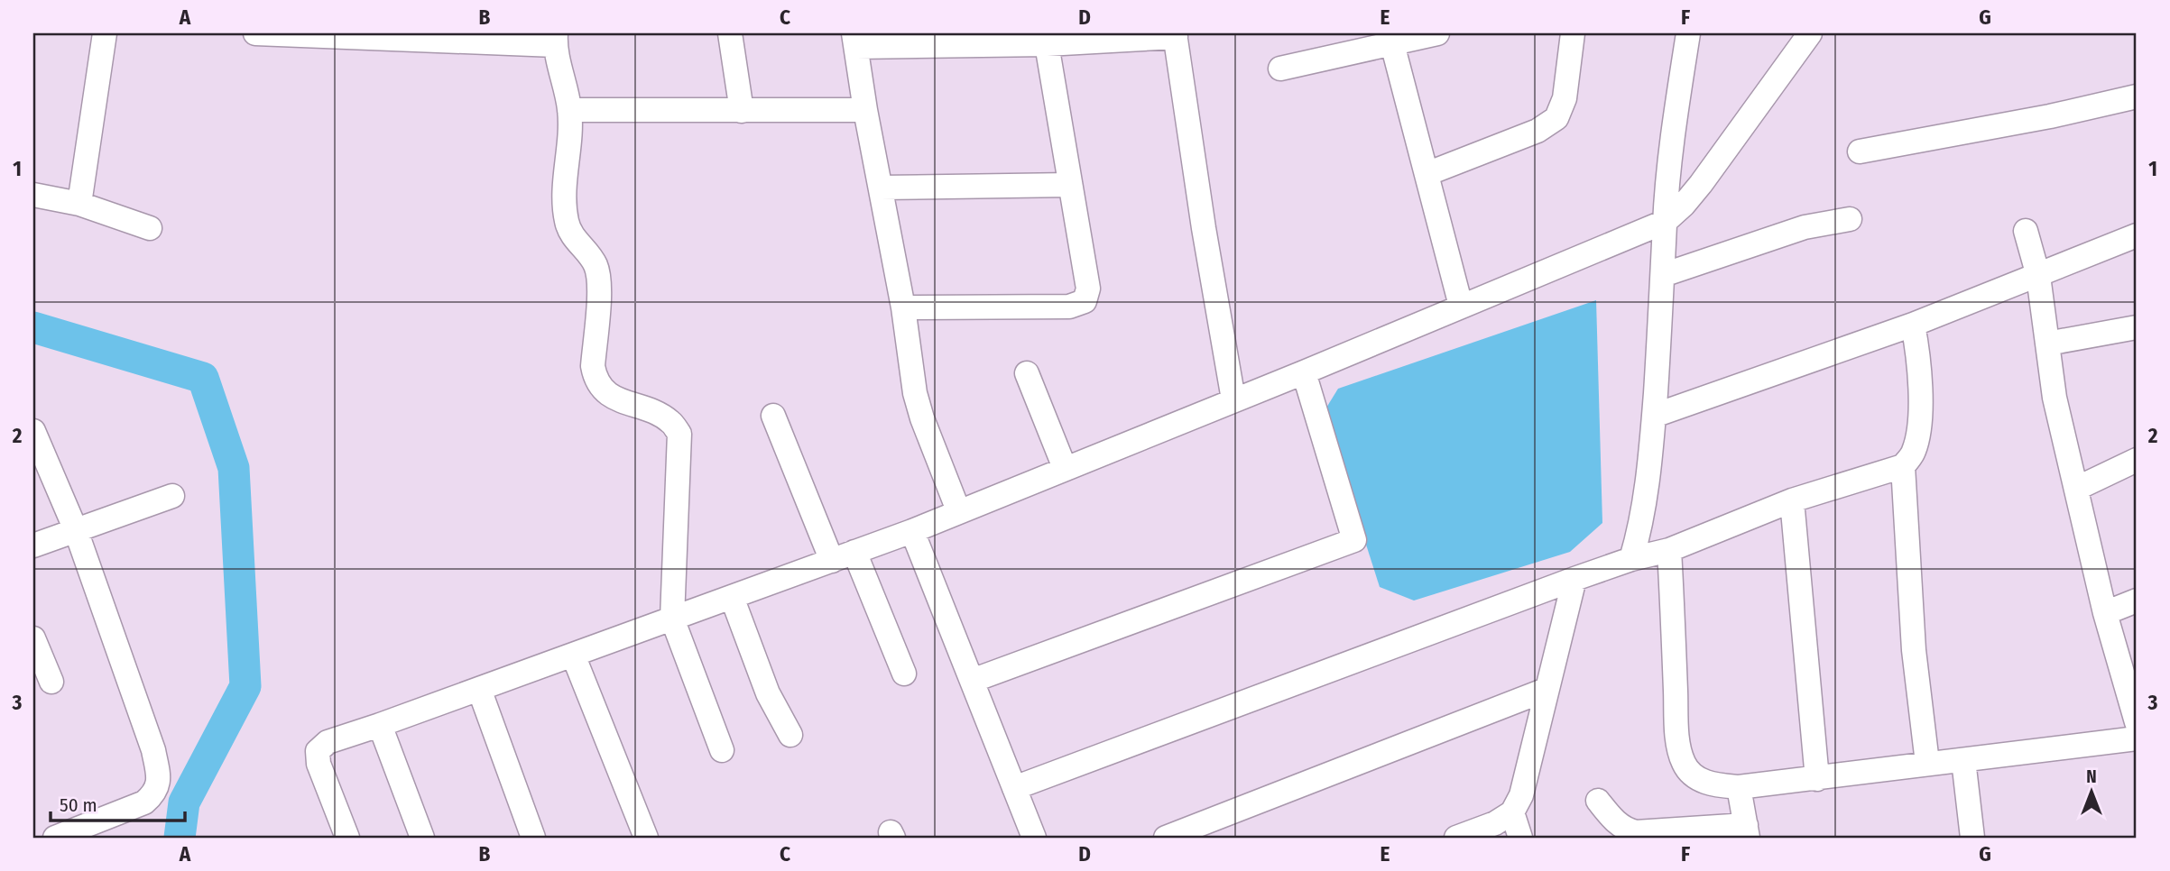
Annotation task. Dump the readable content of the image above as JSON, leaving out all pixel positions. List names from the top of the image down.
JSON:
{
  "scale_bar": "50 m",
  "north": "top",
  "grid": {
    "columns": [
      "A",
      "B",
      "C",
      "D",
      "E",
      "F",
      "G"
    ],
    "rows": ["1", "2", "3"]
  }
}
